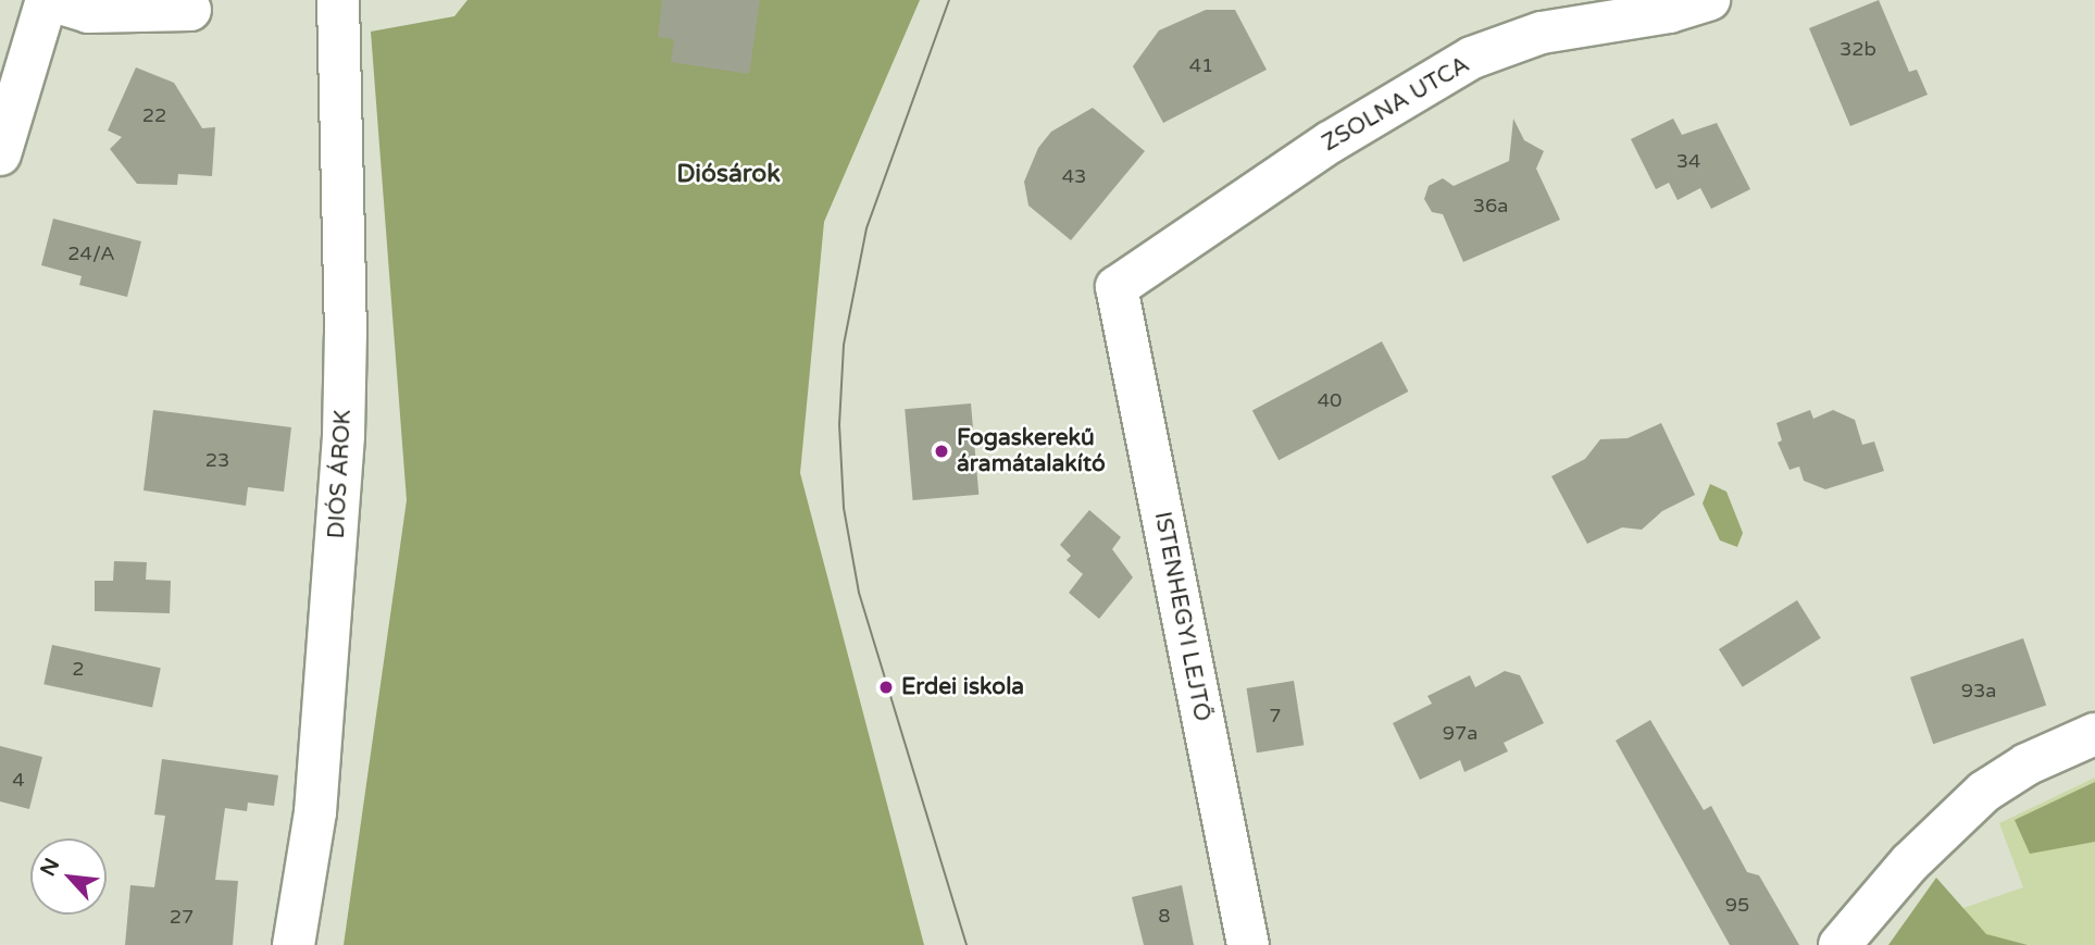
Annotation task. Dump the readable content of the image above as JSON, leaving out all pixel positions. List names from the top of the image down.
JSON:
{
  "streets": {
    "street": ["ZSOLNA UTCA", "DIÓS ÁROK", "ISTENHEGYI LEJTŐ"]
  },
  "crossings": [
    ["ZSOLNA UTCA", "ISTENHEGYI LEJTŐ"]
  ],
  "districts": ["Diósárok"],
  "places": ["Fogaskerekű áramátalakító", "Erdei iskola"],
  "house_numbers": [
    "32b",
    "41",
    "22",
    "34",
    "43",
    "36a",
    "24/A",
    "40",
    "23",
    "2",
    "93a",
    "7",
    "97a",
    "4",
    "95",
    "8",
    "27"
  ],
  "north": "top left"
}
